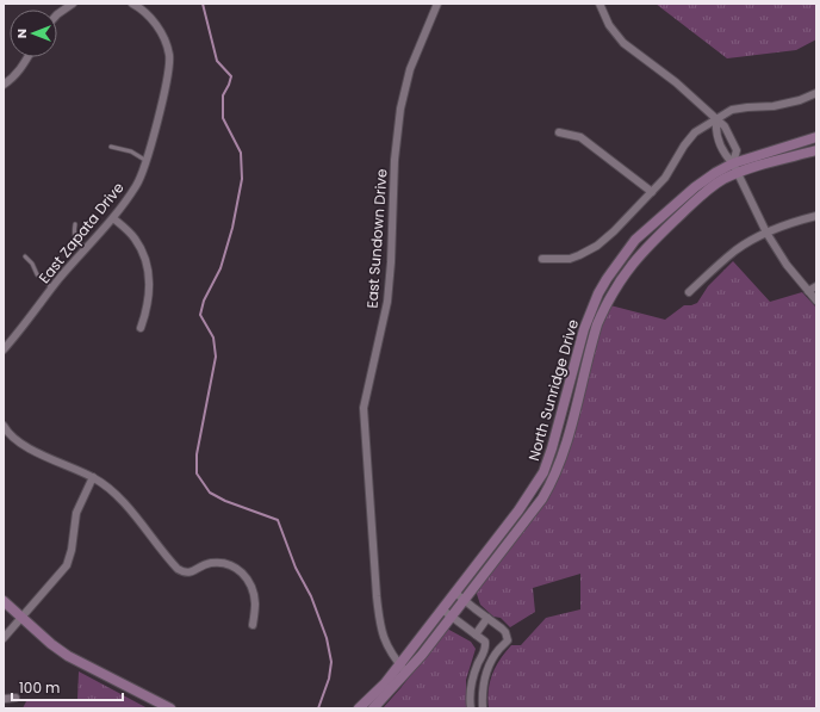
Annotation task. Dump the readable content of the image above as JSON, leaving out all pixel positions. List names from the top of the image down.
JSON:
{
  "streets": {
    "street": ["East Zapata Drive", "East Sundown Drive", "North Sunridge Drive"]
  },
  "crossings": [
    ["East Sundown Drive", "North Sunridge Drive"]
  ],
  "scale_bar": "100 m",
  "north": "left"
}
